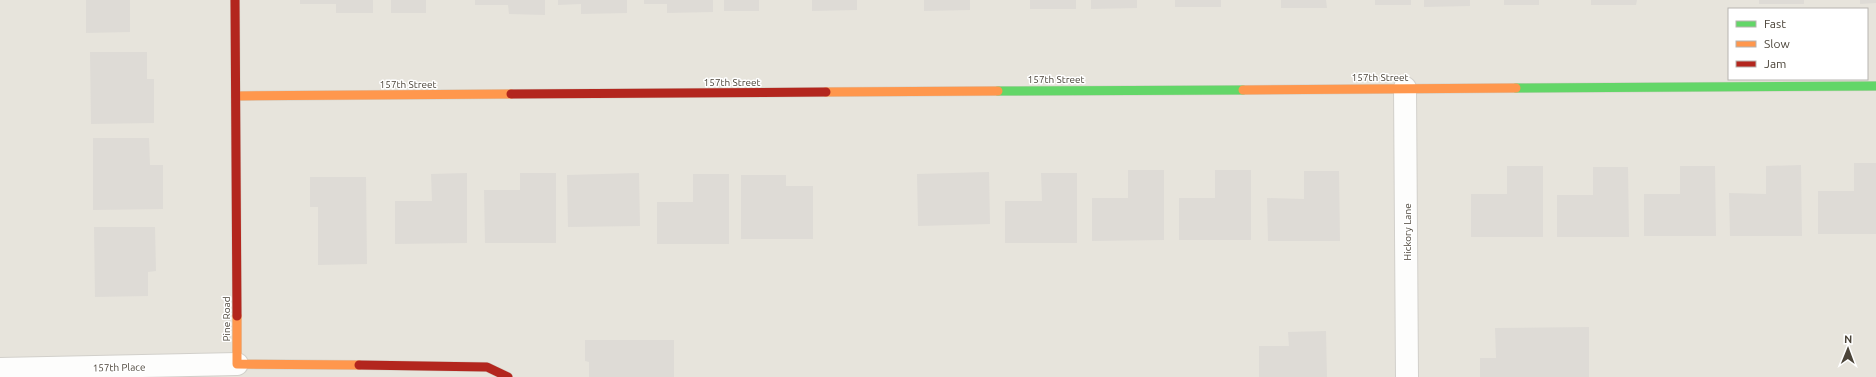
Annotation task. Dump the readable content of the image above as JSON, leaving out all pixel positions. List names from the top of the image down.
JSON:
{
  "streets": {
    "street": [
      "157th Street",
      "Hickory Lane",
      "Pine Road",
      "157th Place"
    ]
  },
  "crossings": [
    ["157th Street", "Hickory Lane"],
    ["157th Street", "Pine Road"],
    ["Pine Road", "157th Place"]
  ],
  "legend": ["Fast", "Slow", "Jam"],
  "north": "top"
}
